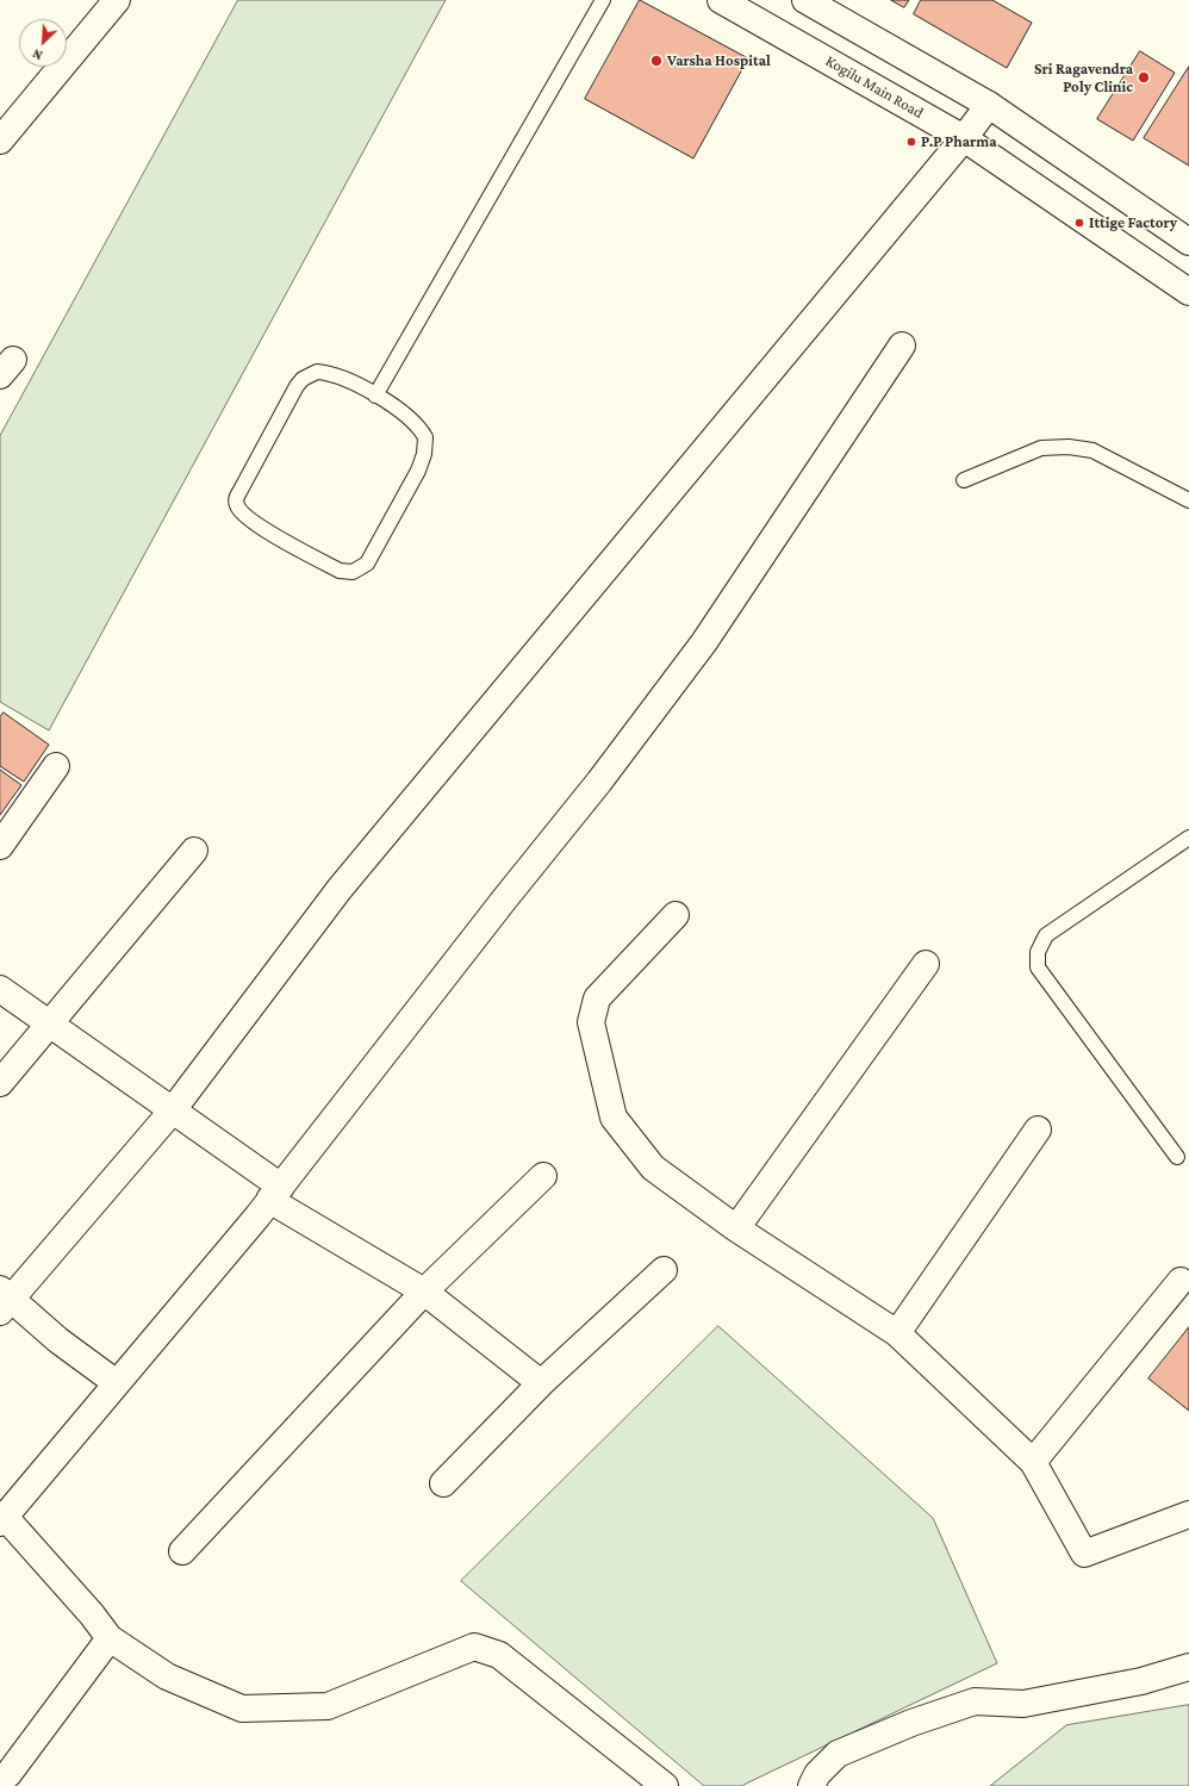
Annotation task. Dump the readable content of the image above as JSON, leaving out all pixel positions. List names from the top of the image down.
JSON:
{
  "streets": {
    "street": ["Kogilu Main Road"]
  },
  "places": [
    "Varsha Hospital",
    "Sri Ragavendra Poly Clinic",
    "P.P Pharma",
    "Ittige Factory"
  ],
  "north": "bottom left"
}
